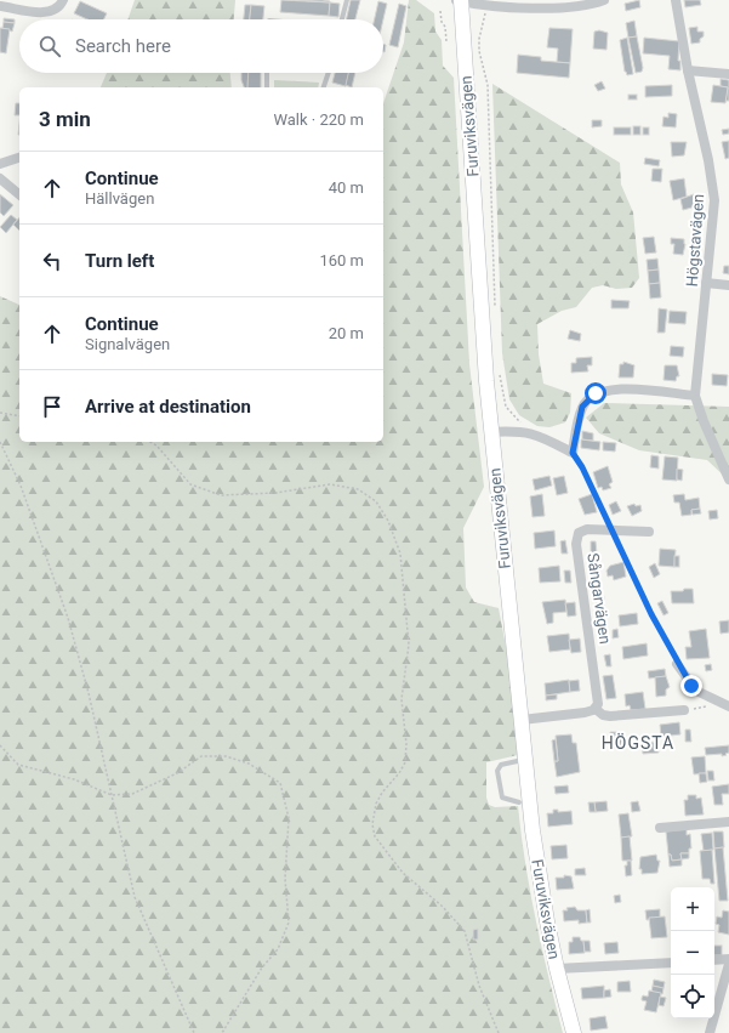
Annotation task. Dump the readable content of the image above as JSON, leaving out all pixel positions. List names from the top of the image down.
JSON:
{
  "streets": {
    "main road": ["Furuviksvägen"],
    "street": ["Högstavägen", "Sångarvägen"]
  },
  "districts": ["HÖGSTA"],
  "page": {
    "search": "Search here",
    "heading": ["3 min", "Walk · 220 m"],
    "list": [
      ["Continue", "Hällvägen", "40 m"],
      ["Turn left", "160 m"],
      ["Continue", "Signalvägen", "20 m"],
      "Arrive at destination"
    ],
    "map_buttons": ["+", "−"]
  }
}
